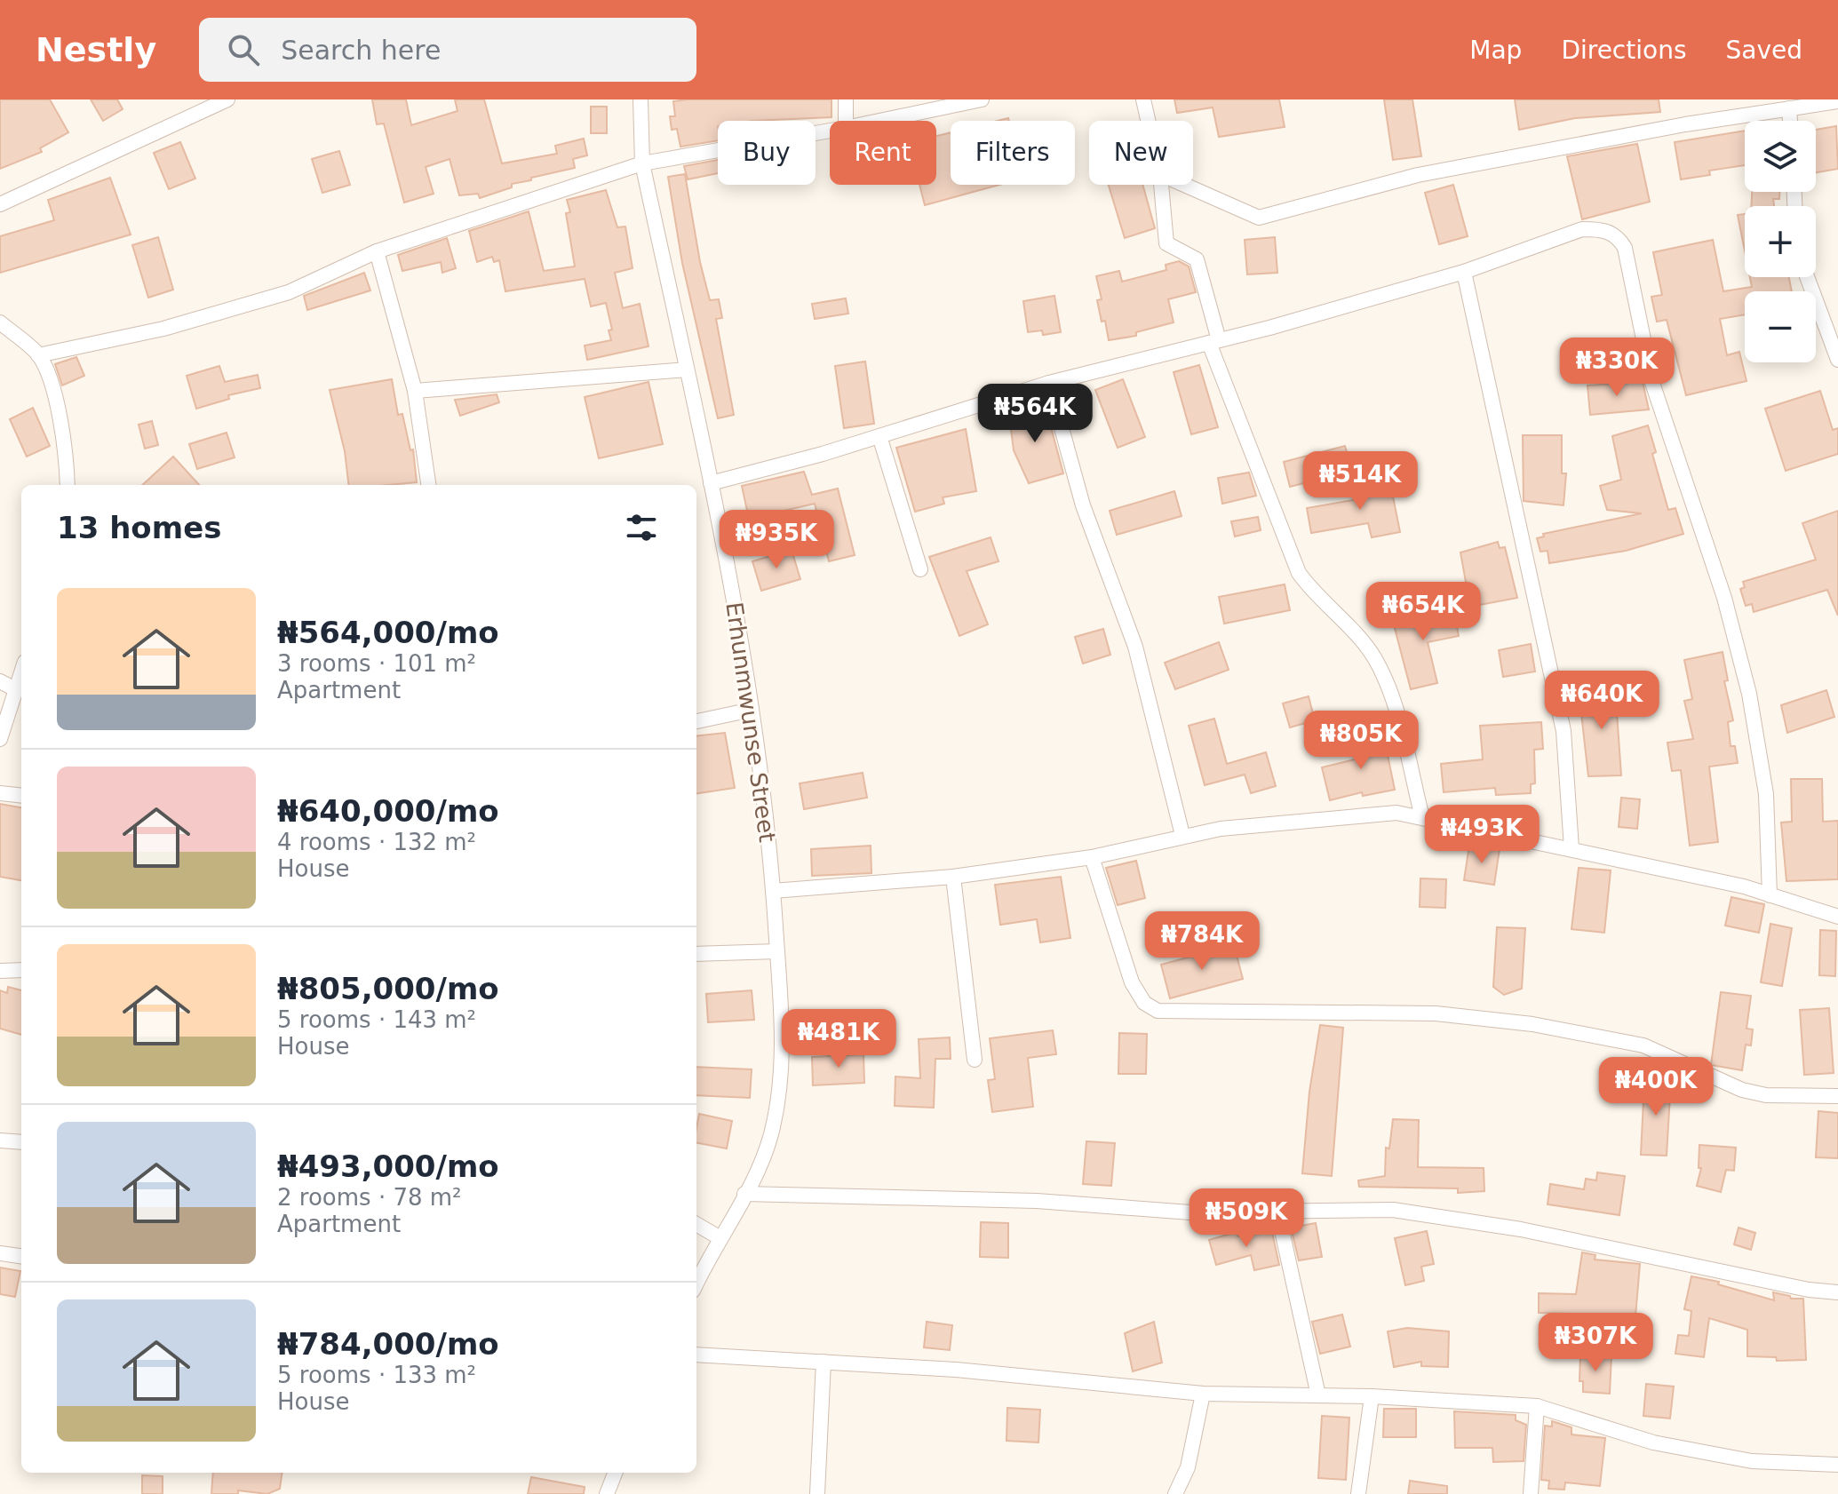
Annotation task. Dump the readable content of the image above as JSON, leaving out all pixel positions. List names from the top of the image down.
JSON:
{
  "streets": {
    "street": ["Erhunmwunse Street"]
  },
  "page": {
    "header": "Nestly",
    "search": "Search here",
    "nav": ["Map", "Directions", "Saved"],
    "map_buttons": ["+", "−"],
    "chip": [
      "Buy",
      "Rent",
      "Filters",
      "New"
    ],
    "price": [
      "₦330K",
      "₦564K",
      "₦514K",
      "₦935K",
      "₦654K",
      "₦640K",
      "₦805K",
      "₦493K",
      "₦784K",
      "₦481K",
      "₦400K",
      "₦509K",
      "₦307K"
    ],
    "heading": "13 homes",
    "list": [
      {
        "name": "₦564,000/mo",
        "note": "3 rooms · 101 m² · Apartment"
      },
      {
        "name": "₦640,000/mo",
        "note": "4 rooms · 132 m² · House"
      },
      {
        "name": "₦805,000/mo",
        "note": "5 rooms · 143 m² · House"
      },
      {
        "name": "₦493,000/mo",
        "note": "2 rooms · 78 m² · Apartment"
      },
      {
        "name": "₦784,000/mo",
        "note": "5 rooms · 133 m² · House"
      }
    ]
  }
}
